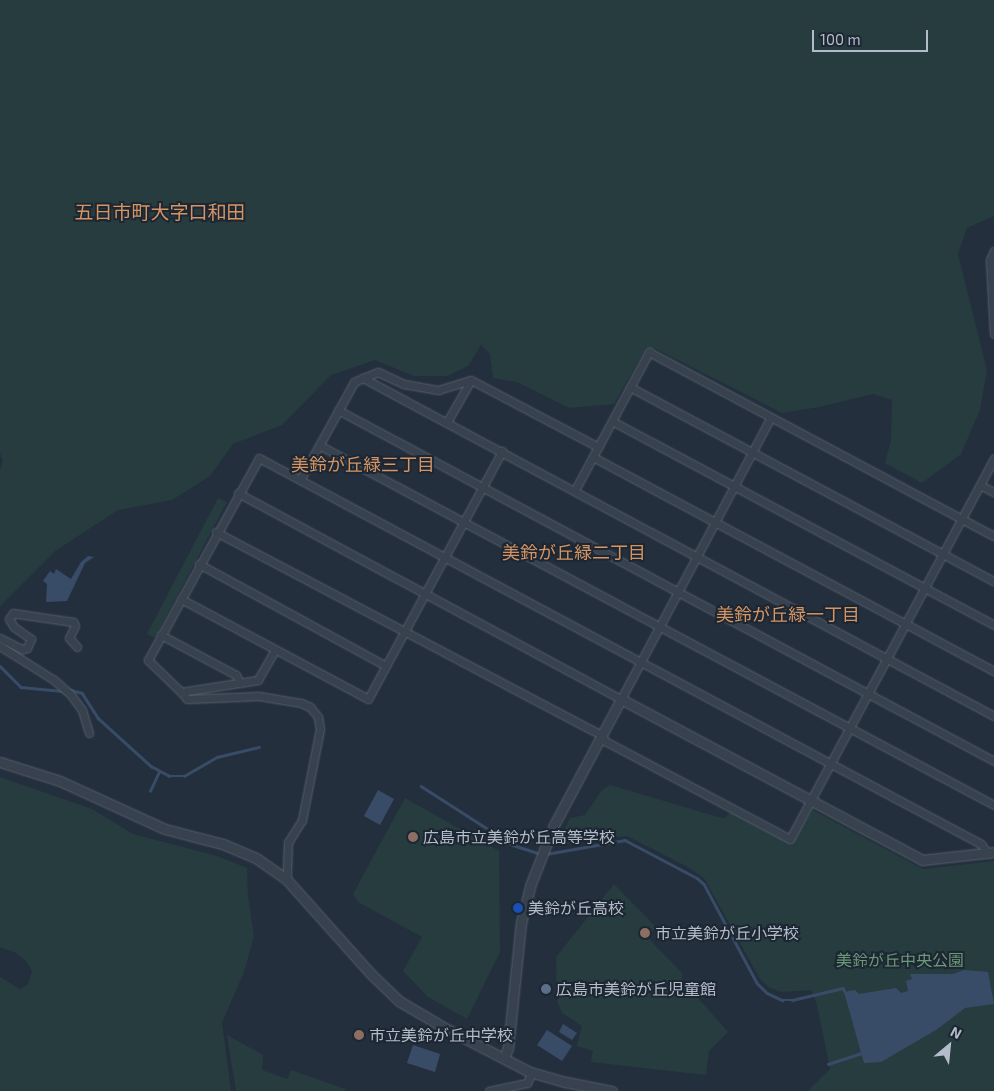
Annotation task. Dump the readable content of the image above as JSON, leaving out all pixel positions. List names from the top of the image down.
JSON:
{
  "districts": [
    "五日市町大字口和田",
    "美鈴が丘緑三丁目",
    "美鈴が丘緑二丁目",
    "美鈴が丘緑一丁目"
  ],
  "parks": ["美鈴が丘中央公園"],
  "places": [
    "広島市立美鈴が丘高等学校",
    "美鈴が丘高校",
    "市立美鈴が丘小学校",
    "広島市美鈴が丘児童館",
    "市立美鈴が丘中学校"
  ],
  "scale_bar": "100 m",
  "north": "top right"
}
